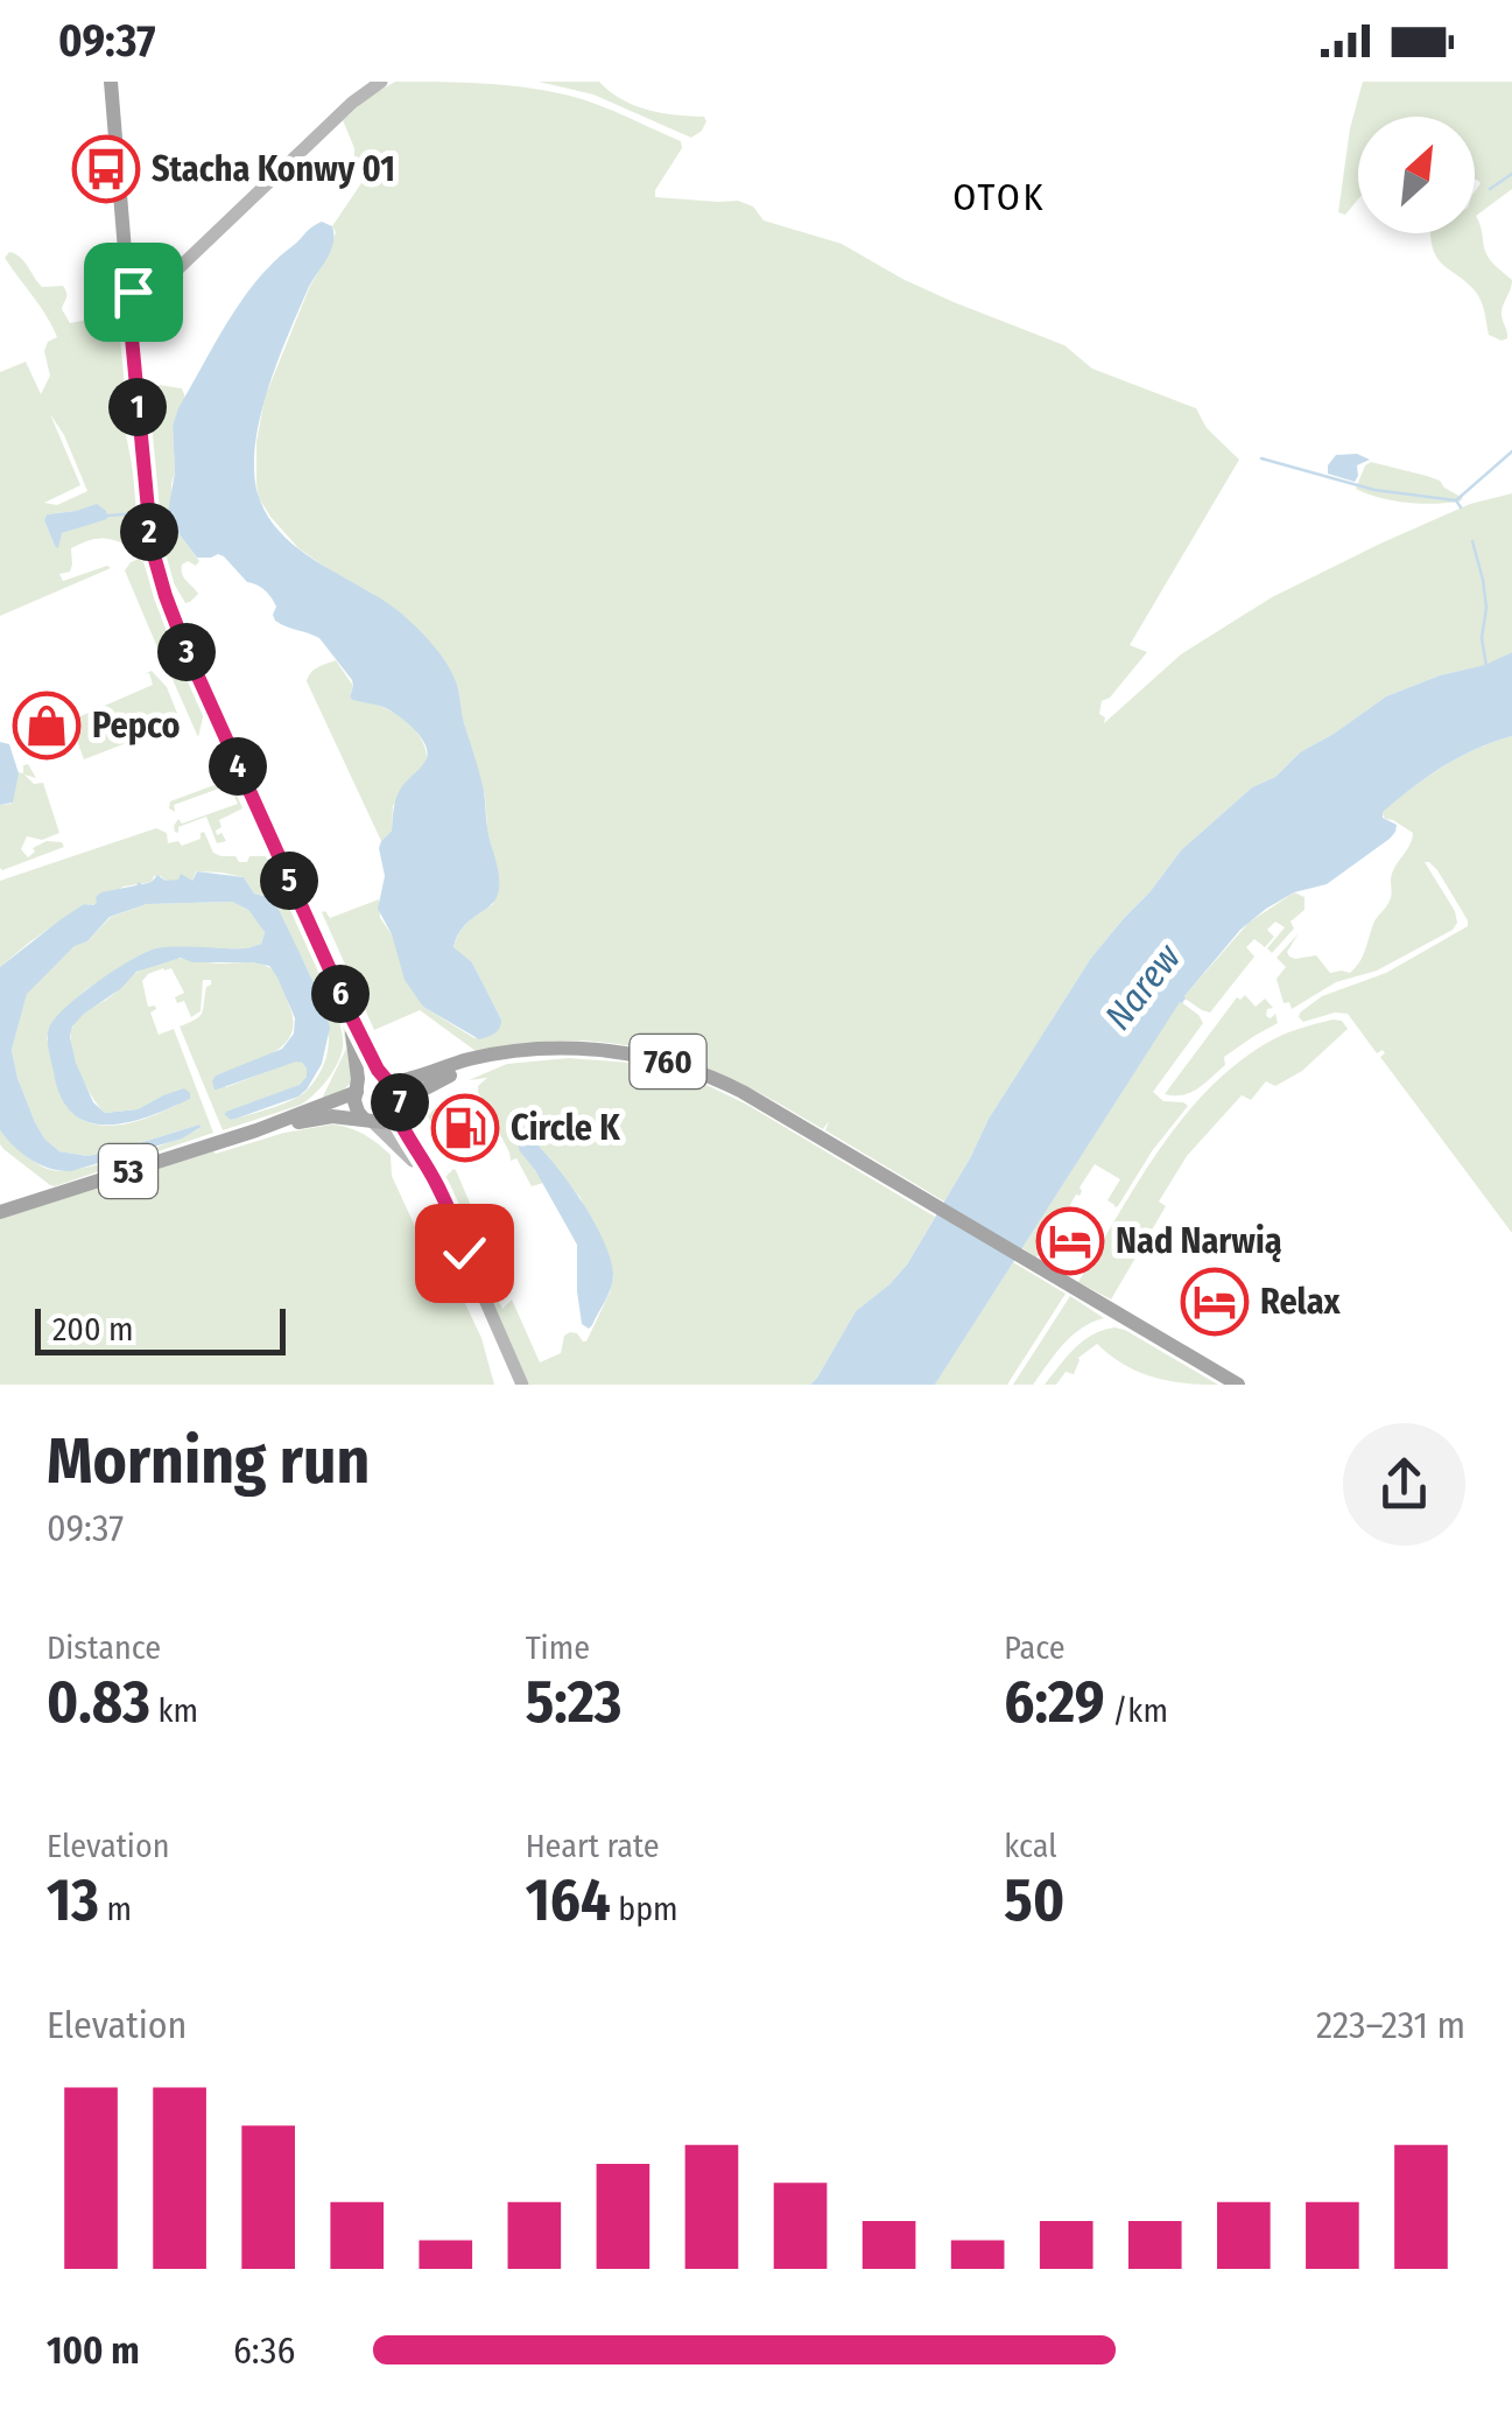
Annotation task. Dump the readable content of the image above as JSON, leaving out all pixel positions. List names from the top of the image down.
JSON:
{
  "streets": {
    "main road": ["760", "53"]
  },
  "crossings": [
    ["760", "53"]
  ],
  "districts": ["OTOK"],
  "water": ["Narew"],
  "places": {
    "bus stop": ["Stacha Konwy 01"],
    "shop": ["Pepco"],
    "fuel station": ["Circle K"],
    "hotel": ["Nad Narwią", "Relax"]
  },
  "scale_bar": "200 m",
  "north": "top right",
  "page": {
    "status": "09:37",
    "pins": [
      "1",
      "2",
      "3",
      "4",
      "5",
      "6",
      "7"
    ],
    "scale": "200 m",
    "heading": ["Morning run", "09:37"],
    "stats": [
      ["Distance", "0.83 km"],
      ["Time", "5:23"],
      ["Pace", "6:29 /km"],
      ["Elevation", "13 m"],
      ["Heart rate", "164 bpm"],
      ["kcal", "50"]
    ],
    "chart": ["Elevation", "223–231 m"],
    "list": [
      {
        "name": "100 m",
        "note": "6:36"
      }
    ]
  }
}
